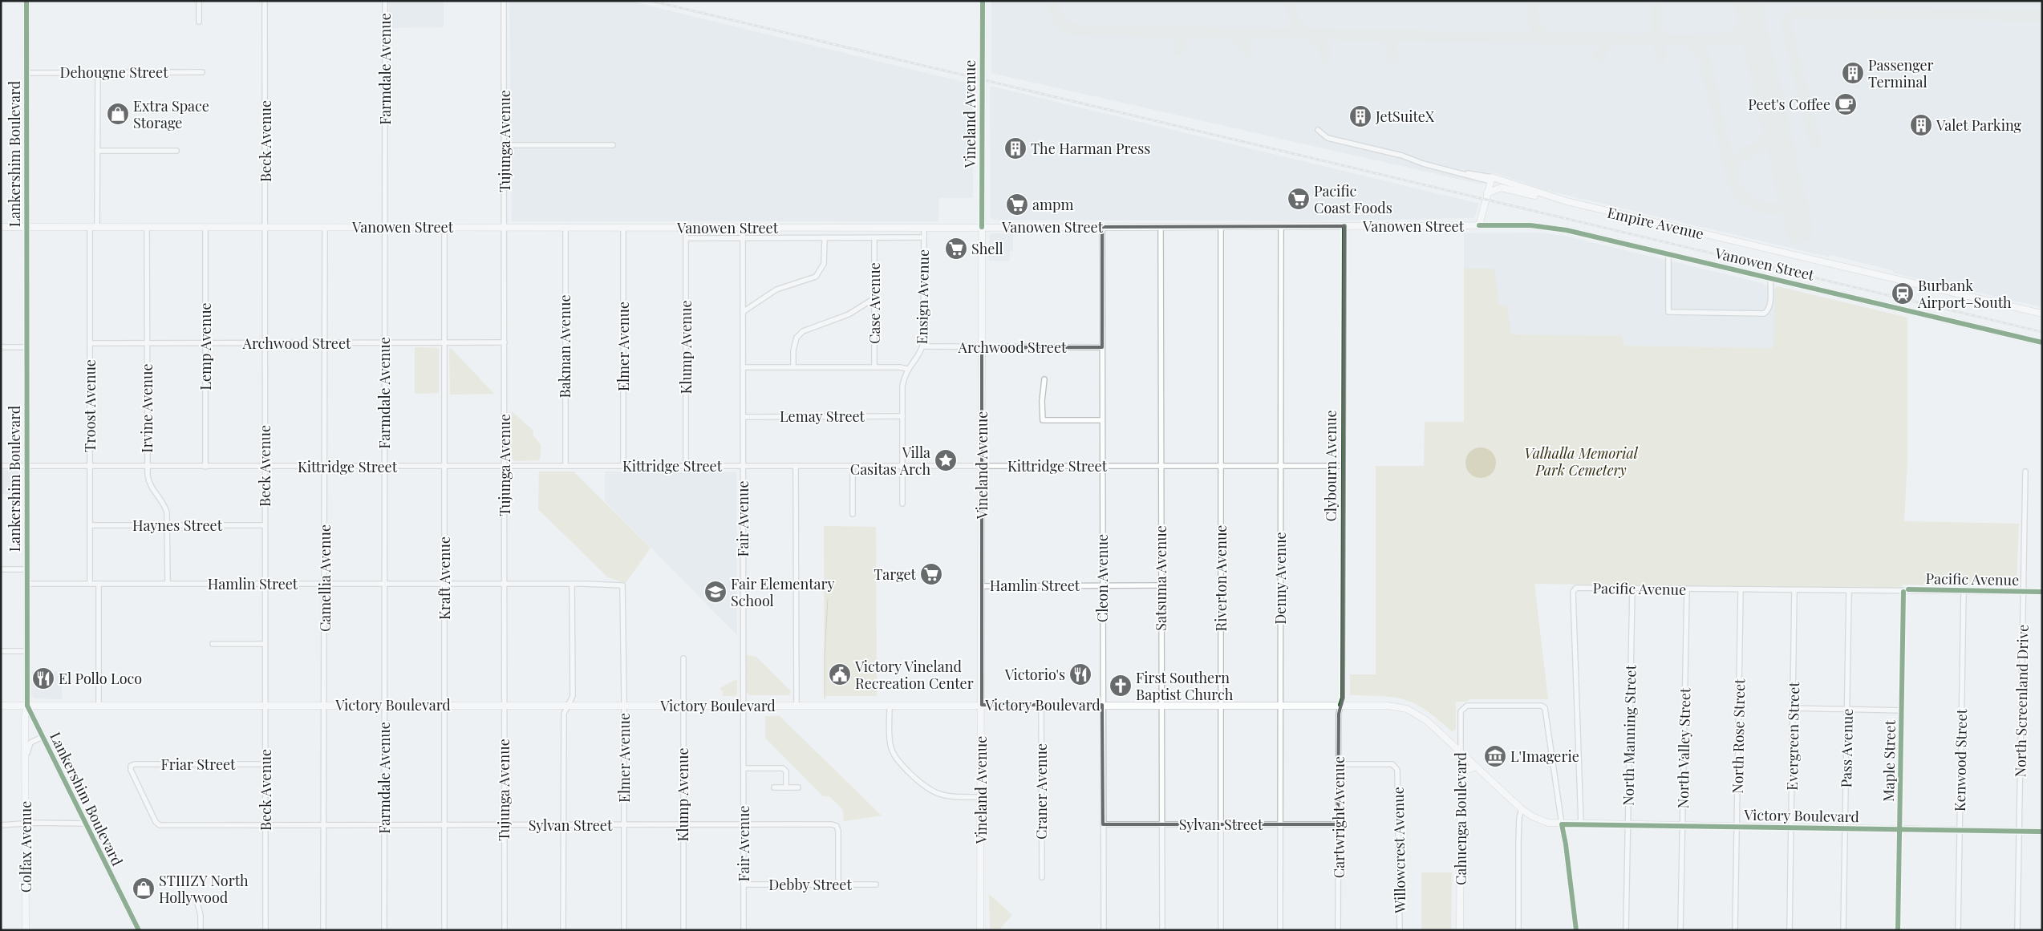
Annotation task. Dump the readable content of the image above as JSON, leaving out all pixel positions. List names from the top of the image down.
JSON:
{
  "streets": {
    "main road": [
      "Vineland Avenue",
      "Lankershim Boulevard",
      "Empire Avenue",
      "Vanowen Street",
      "Victory Boulevard",
      "Cahuenga Boulevard",
      "Colfax Avenue"
    ],
    "street": [
      "Farmdale Avenue",
      "Dehougne Street",
      "Beck Avenue",
      "Tujunga Avenue",
      "Ensign Avenue",
      "Case Avenue",
      "Archwood Street",
      "Lemp Avenue",
      "Bakman Avenue",
      "Elmer Avenue",
      "Klump Avenue",
      "Troost Avenue",
      "Irvine Avenue",
      "Lemay Street",
      "Kittridge Street",
      "Clybourn Avenue",
      "Fair Avenue",
      "Haynes Street",
      "Camellia Avenue",
      "Kraft Avenue",
      "Cleon Avenue",
      "Satsuma Avenue",
      "Riverton Avenue",
      "Denny Avenue",
      "Pacific Avenue",
      "Hamlin Street",
      "North Screenland Drive",
      "North Manning Street",
      "North Rose Street",
      "Evergreen Street",
      "North Valley Street",
      "Pass Avenue",
      "Kenwood Street",
      "Maple Street",
      "Friar Street",
      "Craner Avenue",
      "Cartwright Avenue",
      "Sylvan Street",
      "Willowcrest Avenue",
      "Debby Street"
    ]
  },
  "crossings": [
    ["Farmdale Avenue", "Vanowen Street"],
    ["Farmdale Avenue", "Archwood Street"],
    ["Farmdale Avenue", "Kittridge Street"],
    ["Farmdale Avenue", "Hamlin Street"],
    ["Farmdale Avenue", "Victory Boulevard"],
    ["Farmdale Avenue", "Sylvan Street"],
    ["Dehougne Street", "Lankershim Boulevard"],
    ["Vineland Avenue", "Vanowen Street"],
    ["Vineland Avenue", "Archwood Street"],
    ["Vineland Avenue", "Kittridge Street"],
    ["Vineland Avenue", "Hamlin Street"],
    ["Vineland Avenue", "Victory Boulevard"],
    ["Beck Avenue", "Vanowen Street"],
    ["Beck Avenue", "Archwood Street"],
    ["Beck Avenue", "Kittridge Street"],
    ["Beck Avenue", "Haynes Street"],
    ["Beck Avenue", "Hamlin Street"],
    ["Beck Avenue", "Victory Boulevard"],
    ["Beck Avenue", "Friar Street"],
    ["Beck Avenue", "Sylvan Street"],
    ["Tujunga Avenue", "Vanowen Street"],
    ["Tujunga Avenue", "Archwood Street"],
    ["Tujunga Avenue", "Kittridge Street"],
    ["Tujunga Avenue", "Hamlin Street"],
    ["Tujunga Avenue", "Victory Boulevard"],
    ["Tujunga Avenue", "Sylvan Street"],
    ["Lankershim Boulevard", "Vanowen Street"],
    ["Lankershim Boulevard", "Kittridge Street"],
    ["Lankershim Boulevard", "Hamlin Street"],
    ["Lankershim Boulevard", "Victory Boulevard"],
    ["Lankershim Boulevard", "Colfax Avenue"],
    ["Vanowen Street", "Ensign Avenue"],
    ["Vanowen Street", "Case Avenue"],
    ["Vanowen Street", "Lemp Avenue"],
    ["Vanowen Street", "Bakman Avenue"],
    ["Vanowen Street", "Elmer Avenue"],
    ["Vanowen Street", "Klump Avenue"],
    ["Vanowen Street", "Troost Avenue"],
    ["Vanowen Street", "Irvine Avenue"],
    ["Vanowen Street", "Clybourn Avenue"],
    ["Vanowen Street", "Fair Avenue"],
    ["Vanowen Street", "Camellia Avenue"],
    ["Vanowen Street", "Kraft Avenue"],
    ["Vanowen Street", "Cleon Avenue"],
    ["Vanowen Street", "Satsuma Avenue"],
    ["Vanowen Street", "Riverton Avenue"],
    ["Vanowen Street", "Denny Avenue"],
    ["Ensign Avenue", "Archwood Street"],
    ["Ensign Avenue", "Lemay Street"],
    ["Ensign Avenue", "Kittridge Street"],
    ["Archwood Street", "Lemp Avenue"],
    ["Archwood Street", "Troost Avenue"],
    ["Archwood Street", "Irvine Avenue"],
    ["Archwood Street", "Camellia Avenue"],
    ["Archwood Street", "Kraft Avenue"],
    ["Archwood Street", "Cleon Avenue"],
    ["Lemp Avenue", "Kittridge Street"],
    ["Bakman Avenue", "Kittridge Street"],
    ["Elmer Avenue", "Kittridge Street"],
    ["Elmer Avenue", "Hamlin Street"],
    ["Elmer Avenue", "Victory Boulevard"],
    ["Elmer Avenue", "Sylvan Street"],
    ["Klump Avenue", "Kittridge Street"],
    ["Klump Avenue", "Victory Boulevard"],
    ["Klump Avenue", "Sylvan Street"],
    ["Troost Avenue", "Kittridge Street"],
    ["Troost Avenue", "Haynes Street"],
    ["Troost Avenue", "Hamlin Street"],
    ["Irvine Avenue", "Kittridge Street"],
    ["Irvine Avenue", "Haynes Street"],
    ["Irvine Avenue", "Hamlin Street"],
    ["Lemay Street", "Fair Avenue"],
    ["Kittridge Street", "Clybourn Avenue"],
    ["Kittridge Street", "Fair Avenue"],
    ["Kittridge Street", "Camellia Avenue"],
    ["Kittridge Street", "Kraft Avenue"],
    ["Kittridge Street", "Cleon Avenue"],
    ["Kittridge Street", "Satsuma Avenue"],
    ["Kittridge Street", "Riverton Avenue"],
    ["Kittridge Street", "Denny Avenue"],
    ["Clybourn Avenue", "Victory Boulevard"],
    ["Clybourn Avenue", "Cartwright Avenue"],
    ["Fair Avenue", "Victory Boulevard"],
    ["Fair Avenue", "Sylvan Street"],
    ["Fair Avenue", "Debby Street"],
    ["Camellia Avenue", "Hamlin Street"],
    ["Camellia Avenue", "Victory Boulevard"],
    ["Camellia Avenue", "Sylvan Street"],
    ["Kraft Avenue", "Hamlin Street"],
    ["Kraft Avenue", "Victory Boulevard"],
    ["Kraft Avenue", "Sylvan Street"],
    ["Cleon Avenue", "Hamlin Street"],
    ["Cleon Avenue", "Victory Boulevard"],
    ["Cleon Avenue", "Sylvan Street"],
    ["Satsuma Avenue", "Hamlin Street"],
    ["Satsuma Avenue", "Victory Boulevard"],
    ["Satsuma Avenue", "Sylvan Street"],
    ["Riverton Avenue", "Victory Boulevard"],
    ["Riverton Avenue", "Sylvan Street"],
    ["Denny Avenue", "Victory Boulevard"],
    ["Denny Avenue", "Sylvan Street"],
    ["Pacific Avenue", "North Screenland Drive"],
    ["Pacific Avenue", "Victory Boulevard"],
    ["Pacific Avenue", "North Manning Street"],
    ["Pacific Avenue", "North Rose Street"],
    ["Pacific Avenue", "Evergreen Street"],
    ["Pacific Avenue", "North Valley Street"],
    ["Pacific Avenue", "Pass Avenue"],
    ["Pacific Avenue", "Kenwood Street"],
    ["Pacific Avenue", "Maple Street"],
    ["North Screenland Drive", "Victory Boulevard"],
    ["Victory Boulevard", "North Manning Street"],
    ["Victory Boulevard", "North Rose Street"],
    ["Victory Boulevard", "Evergreen Street"],
    ["Victory Boulevard", "North Valley Street"],
    ["Victory Boulevard", "Pass Avenue"],
    ["Victory Boulevard", "Kenwood Street"],
    ["Victory Boulevard", "Maple Street"],
    ["Victory Boulevard", "Craner Avenue"],
    ["Victory Boulevard", "Cartwright Avenue"],
    ["Victory Boulevard", "Cahuenga Boulevard"],
    ["Victory Boulevard", "Colfax Avenue"],
    ["Friar Street", "Sylvan Street"],
    ["Cartwright Avenue", "Sylvan Street"],
    ["Cartwright Avenue", "Willowcrest Avenue"],
    ["Sylvan Street", "Debby Street"]
  ],
  "parks": ["Valhalla Memorial Park Cemetery"],
  "places": {
    "building": [
      "Passenger Terminal",
      "JetSuiteX",
      "Valet Parking",
      "The Harman Press"
    ],
    "cafe": ["Peet's Coffee"],
    "shop": ["Extra Space Storage", "STIIIZY North Hollywood"],
    "supermarket": [
      "Pacific Coast Foods",
      "ampm",
      "Shell",
      "Target"
    ],
    "station": ["Burbank Airport–South"],
    "place": ["Villa Casitas Arch"],
    "school or university": ["Fair Elementary School"],
    "public building": ["Victory Vineland Recreation Center"],
    "restaurant": ["Victorio's", "El Pollo Loco"],
    "church": ["First Southern Baptist Church"],
    "museum": ["L'Imagerie"]
  }
}
